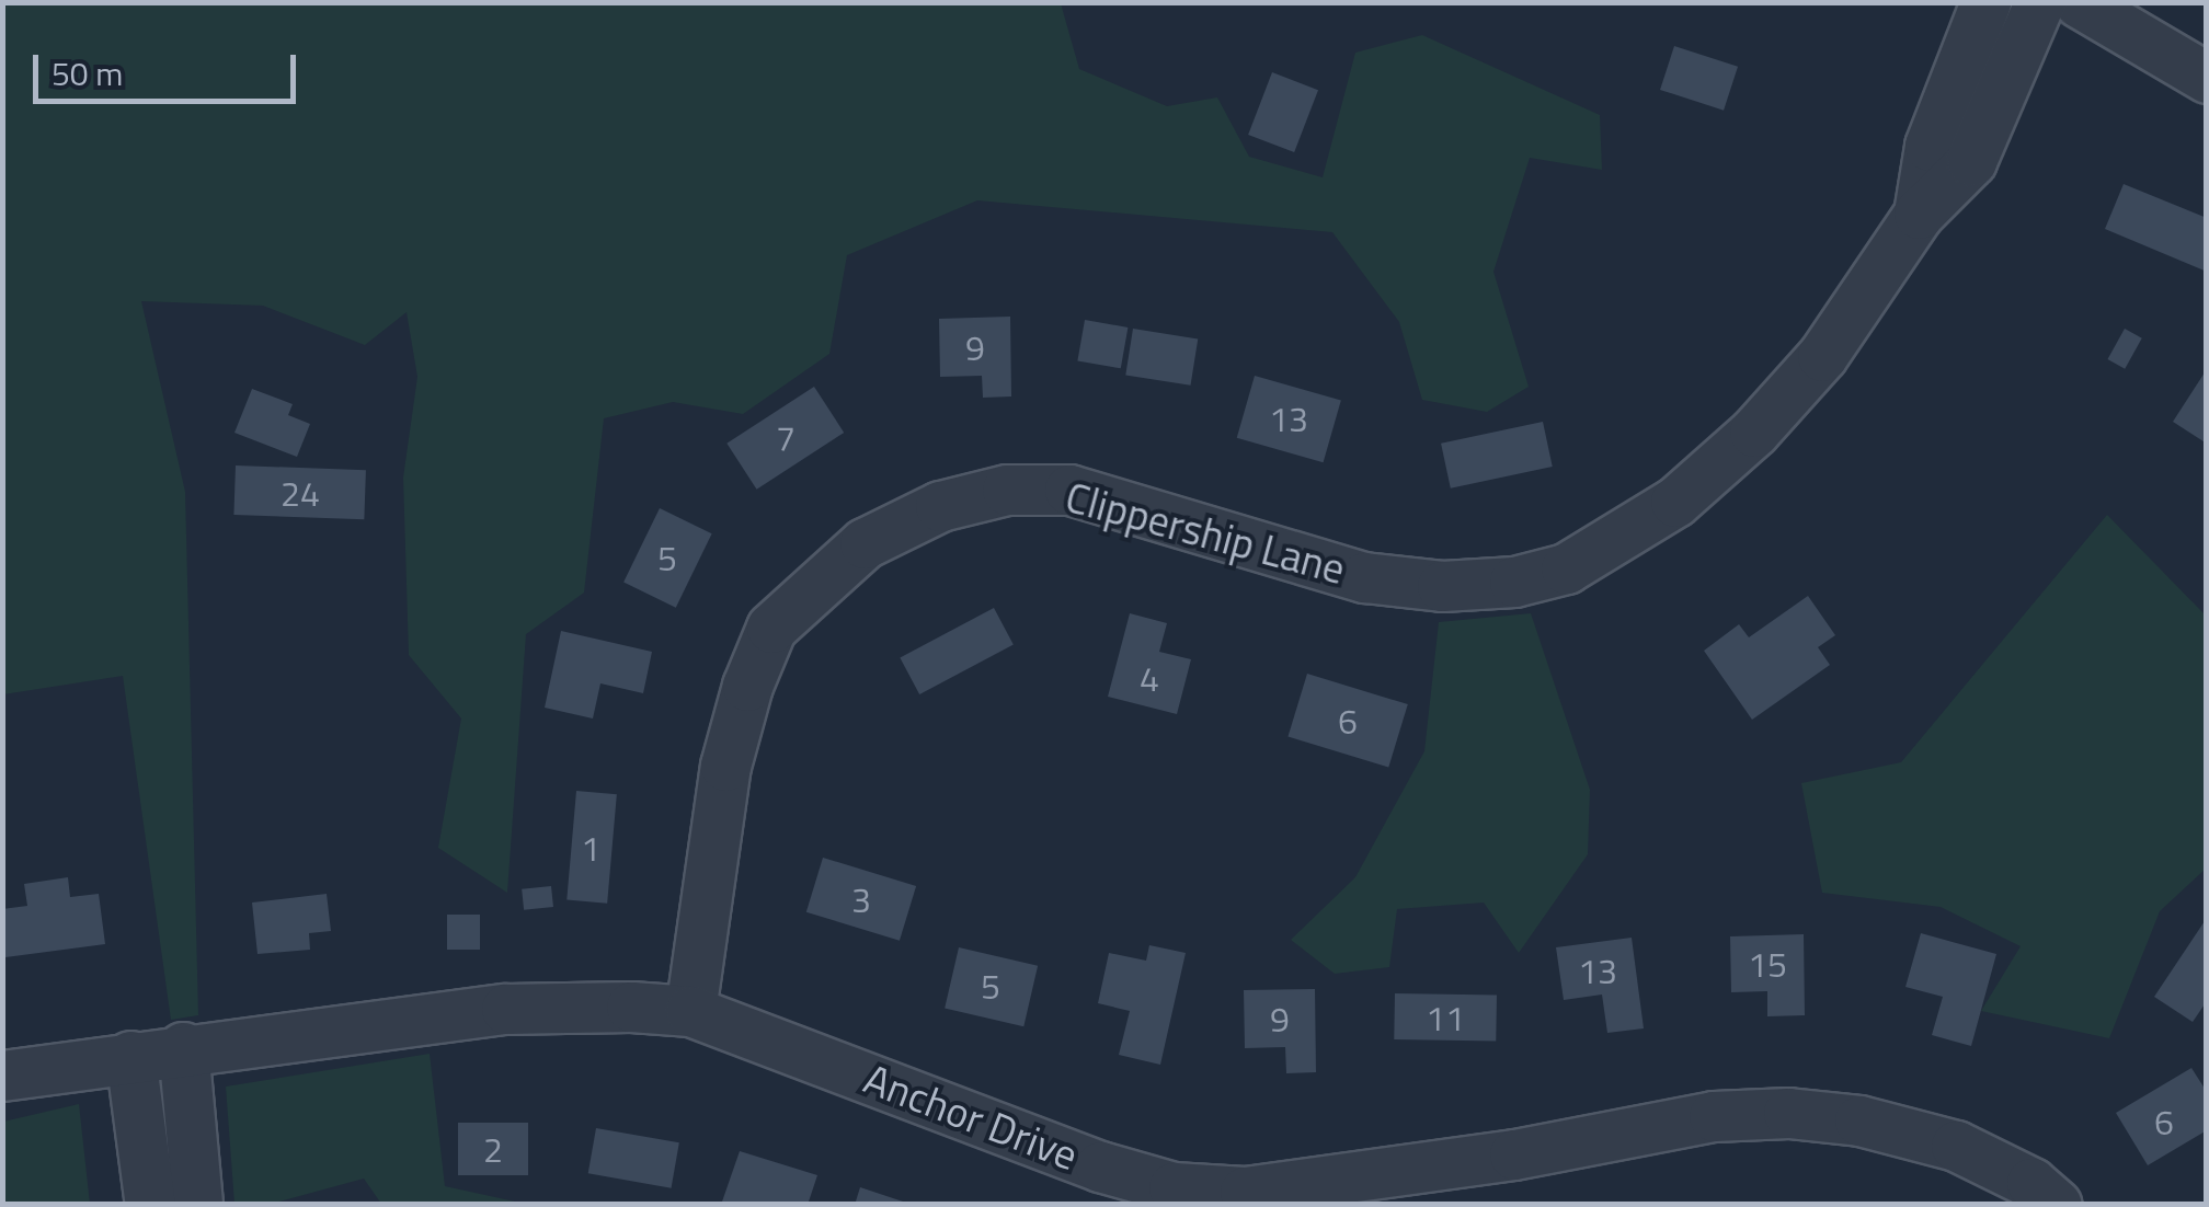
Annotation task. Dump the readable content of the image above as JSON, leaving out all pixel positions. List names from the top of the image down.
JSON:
{
  "streets": {
    "street": ["Clippership Lane", "Anchor Drive"]
  },
  "crossings": [
    ["Clippership Lane", "Anchor Drive"]
  ],
  "house_numbers": [
    "9",
    "13",
    "7",
    "24",
    "5",
    "4",
    "6",
    "1",
    "3",
    "15",
    "13",
    "5",
    "11",
    "9",
    "6",
    "2"
  ],
  "scale_bar": "50 m"
}
